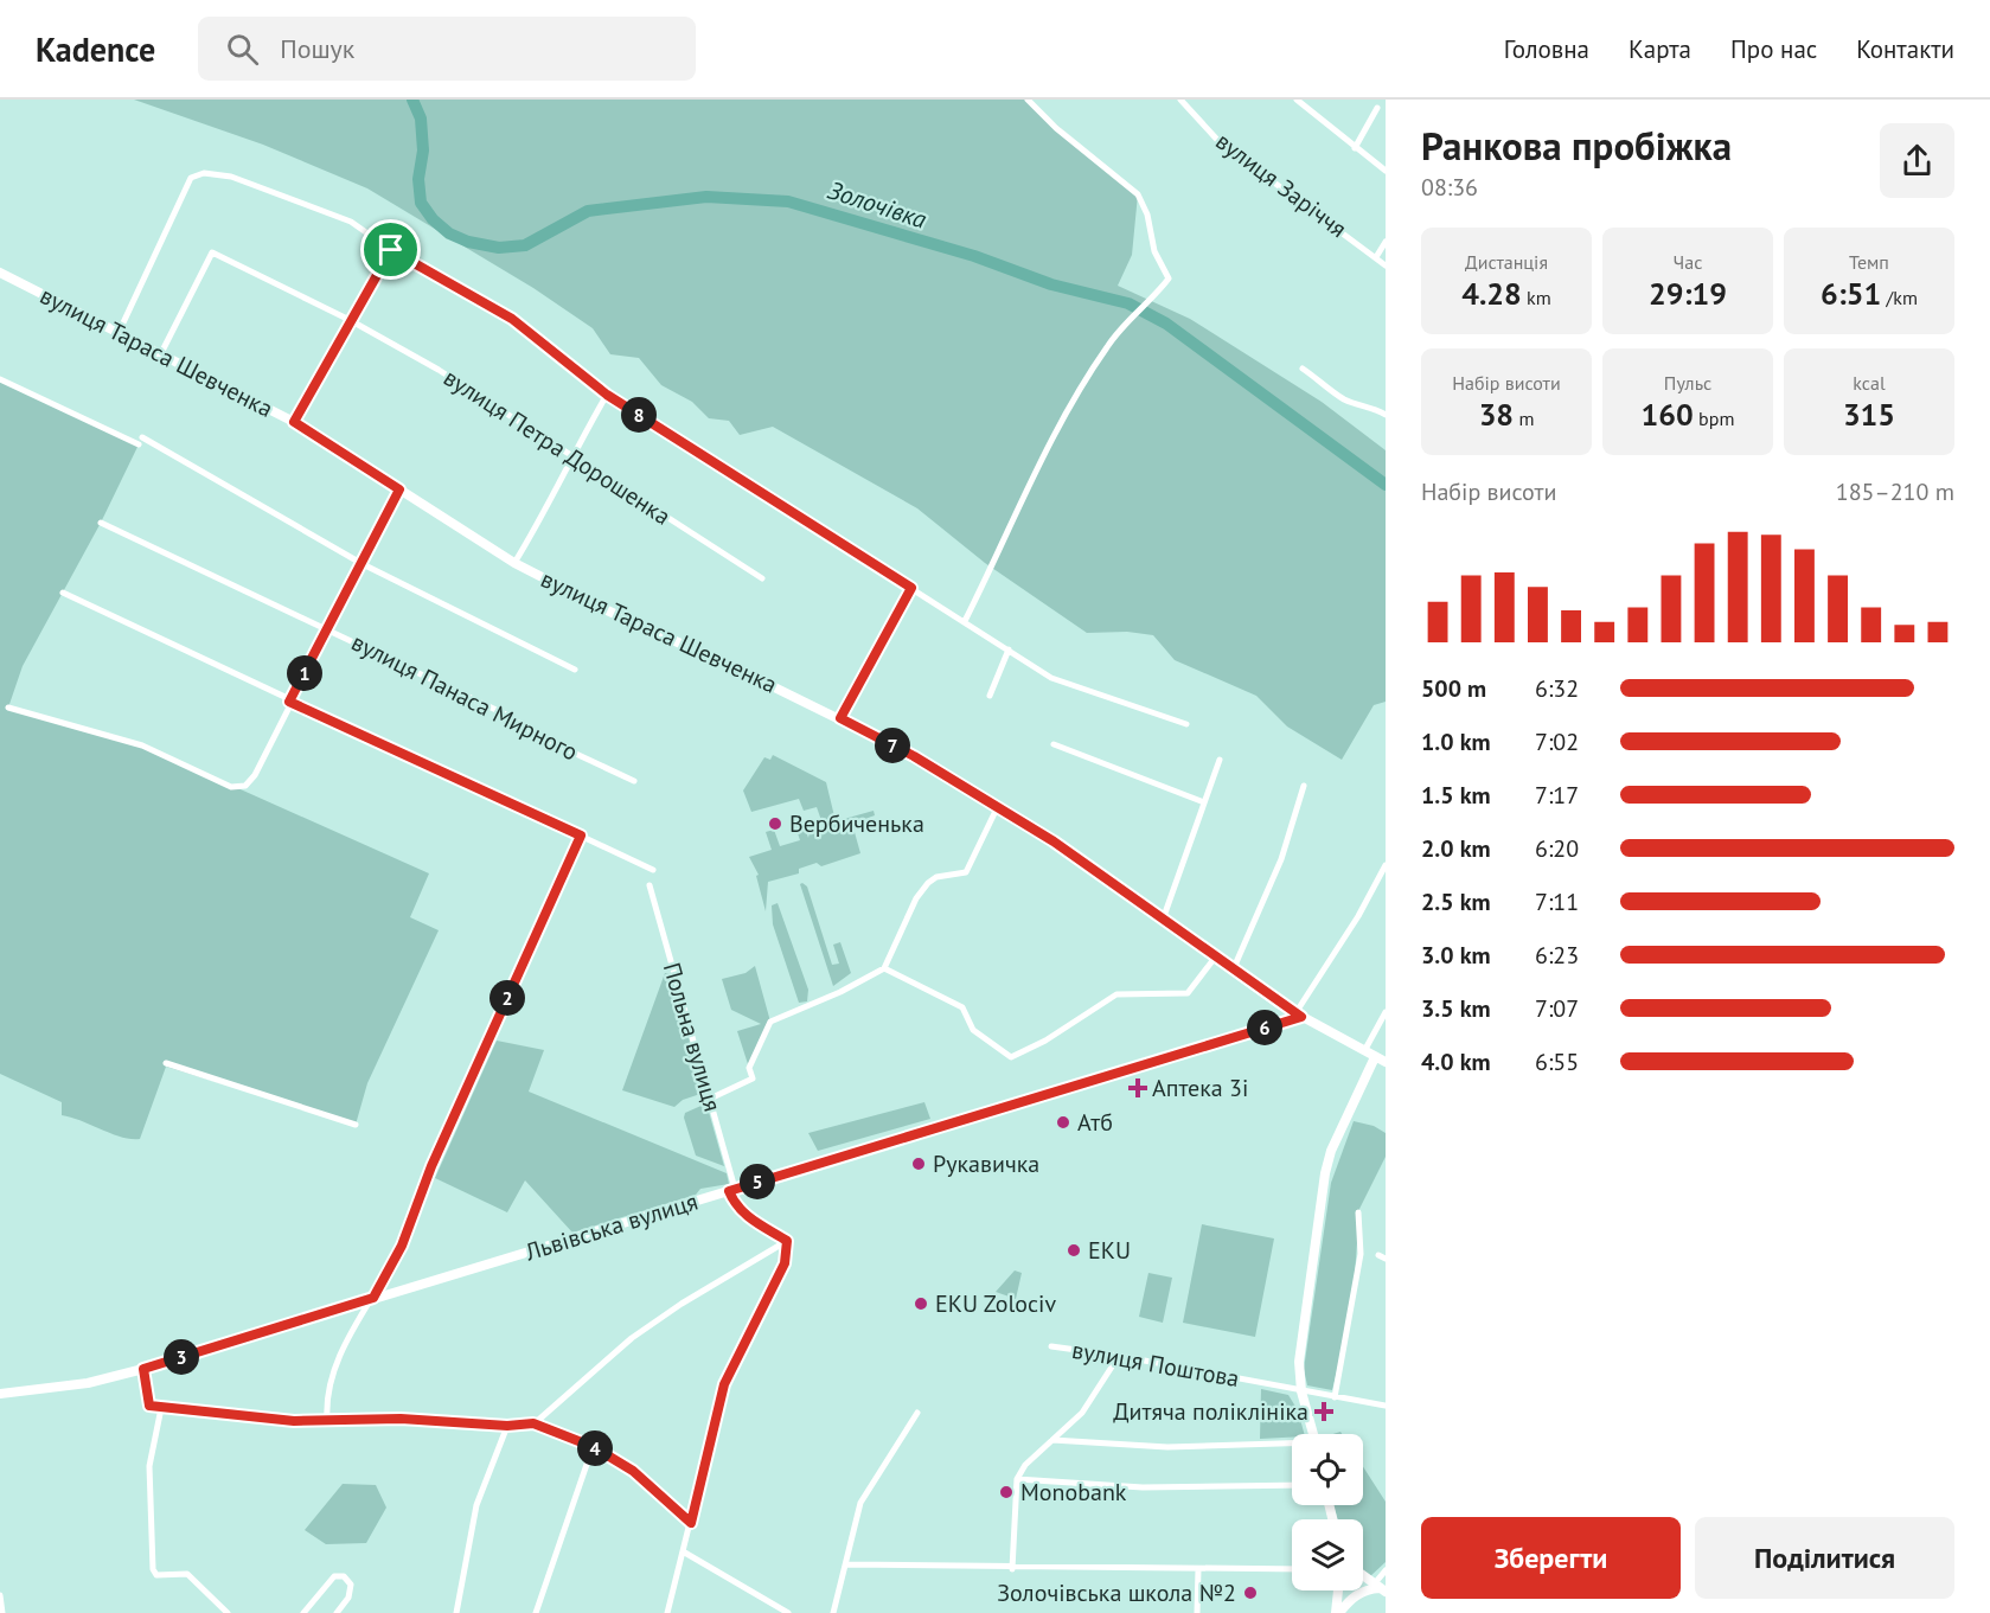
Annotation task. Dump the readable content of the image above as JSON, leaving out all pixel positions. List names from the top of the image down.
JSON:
{
  "streets": {
    "main road": ["вулиця Тараса Шевченка", "Львівська вулиця"],
    "street": [
      "вулиця Заріччя",
      "вулиця Петра Дорошенка",
      "вулиця Панаса Мирного",
      "Польна вулиця",
      "вулиця Поштова"
    ]
  },
  "crossings": [
    ["вулиця Тараса Шевченка", "вулиця Петра Дорошенка"],
    ["вулиця Тараса Шевченка", "Львівська вулиця"],
    ["Польна вулиця", "Львівська вулиця"]
  ],
  "water": ["Золочівка"],
  "places": {
    "other": [
      "Вербиченька",
      "Атб",
      "Рукавичка",
      "EKU",
      "EKU Zolociv",
      "Monobank",
      "Золочівська школа №2"
    ],
    "health": ["Аптека 3і", "Дитяча поліклініка"]
  },
  "page": {
    "header": "Kadence",
    "search": "Пошук",
    "nav": [
      "Головна",
      "Карта",
      "Про нас",
      "Контакти"
    ],
    "heading": ["Ранкова пробіжка", "08:36"],
    "stats": [
      ["Дистанція", "4.28 km"],
      ["Час", "29:19"],
      ["Темп", "6:51 /km"],
      ["Набір висоти", "38 m"],
      ["Пульс", "160 bpm"],
      ["kcal", "315"]
    ],
    "pins": [
      "8",
      "1",
      "7",
      "2",
      "6",
      "5",
      "3",
      "4"
    ],
    "chart": ["Набір висоти", "185–210 m"],
    "list": [
      {
        "name": "500 m",
        "note": "6:32"
      },
      {
        "name": "1.0 km",
        "note": "7:02"
      },
      {
        "name": "1.5 km",
        "note": "7:17"
      },
      {
        "name": "2.0 km",
        "note": "6:20"
      },
      {
        "name": "2.5 km",
        "note": "7:11"
      },
      {
        "name": "3.0 km",
        "note": "6:23"
      },
      {
        "name": "3.5 km",
        "note": "7:07"
      },
      {
        "name": "4.0 km",
        "note": "6:55"
      }
    ],
    "buttons": ["Зберегти", "Поділитися"]
  }
}
